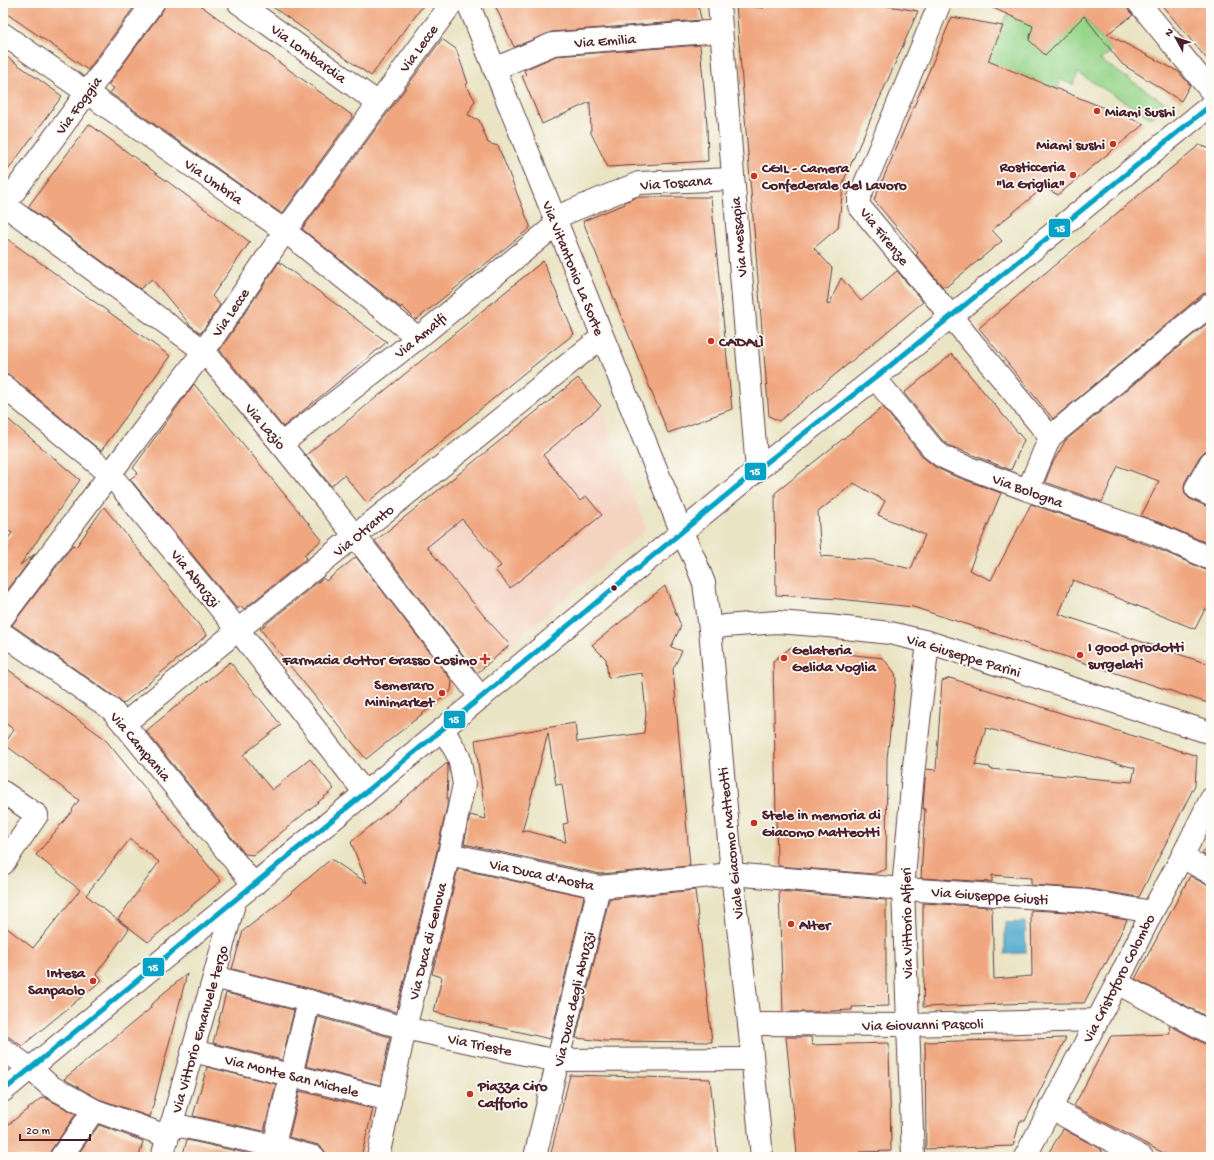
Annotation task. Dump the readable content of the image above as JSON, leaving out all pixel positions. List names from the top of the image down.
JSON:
{
  "streets": {
    "street": [
      "Via Emilia",
      "Via Lecce",
      "Via Lombardia",
      "Via Foggia",
      "Via Umbria",
      "Via Toscana",
      "Via Firenze",
      "Via Messapia",
      "Via Vitantonio La Sorte",
      "Via Amalfi",
      "Via Lazio",
      "Via Bologna",
      "Via Otranto",
      "Via Abruzzi",
      "Via Giuseppe Parini",
      "Via Campania",
      "Viale Giacomo Matteotti",
      "Via Duca d'Aosta",
      "Via Giuseppe Giusti",
      "Via Vittorio Alfieri",
      "Via Duca di Genova",
      "Via Cristoforo Colombo",
      "Via Duca degli Abruzzi",
      "Via Giovanni Pascoli",
      "Via Vittorio Emanuele terzo",
      "Via Trieste",
      "Via Monte San Michele"
    ]
  },
  "crossings": [
    ["Via Emilia", "Via Messapia"],
    ["Via Emilia", "Via Vitantonio La Sorte"],
    ["Via Lecce", "Via Lombardia"],
    ["Via Lecce", "Via Umbria"],
    ["Via Lecce", "Via Lazio"],
    ["Via Lecce", "Via Abruzzi"],
    ["Via Foggia", "Via Umbria"],
    ["Via Foggia", "Via Lazio"],
    ["Via Umbria", "Via Amalfi"],
    ["Via Toscana", "Via Messapia"],
    ["Via Toscana", "Via Vitantonio La Sorte"],
    ["Via Toscana", "Via Amalfi"],
    ["Via Vitantonio La Sorte", "Via Amalfi"],
    ["Via Vitantonio La Sorte", "Via Otranto"],
    ["Via Vitantonio La Sorte", "Viale Giacomo Matteotti"],
    ["Via Amalfi", "Via Lazio"],
    ["Via Lazio", "Via Otranto"],
    ["Via Otranto", "Via Abruzzi"],
    ["Via Otranto", "Via Campania"],
    ["Via Giuseppe Parini", "Viale Giacomo Matteotti"],
    ["Via Giuseppe Parini", "Via Vittorio Alfieri"],
    ["Viale Giacomo Matteotti", "Via Duca d'Aosta"],
    ["Viale Giacomo Matteotti", "Via Giuseppe Giusti"],
    ["Viale Giacomo Matteotti", "Via Giovanni Pascoli"],
    ["Viale Giacomo Matteotti", "Via Trieste"],
    ["Via Duca d'Aosta", "Via Giuseppe Giusti"],
    ["Via Duca d'Aosta", "Via Duca di Genova"],
    ["Via Duca d'Aosta", "Via Duca degli Abruzzi"],
    ["Via Giuseppe Giusti", "Via Vittorio Alfieri"],
    ["Via Giuseppe Giusti", "Via Cristoforo Colombo"],
    ["Via Vittorio Alfieri", "Via Giovanni Pascoli"],
    ["Via Duca di Genova", "Via Trieste"],
    ["Via Duca di Genova", "Via Monte San Michele"],
    ["Via Cristoforo Colombo", "Via Giovanni Pascoli"],
    ["Via Duca degli Abruzzi", "Via Trieste"],
    ["Via Vittorio Emanuele terzo", "Via Trieste"],
    ["Via Vittorio Emanuele terzo", "Via Monte San Michele"]
  ],
  "places": {
    "other": [
      "Miami Sushi",
      "Miami sushi",
      "Rosticceria \"la Griglia\"",
      "CGIL - Camera Confederale del Lavoro",
      "CADALÌ",
      "I good prodotti surgelati",
      "Gelateria Gelida Voglia",
      "Semeraro Minimarket",
      "Stele in memoria di Giacomo Matteotti",
      "Alter",
      "Intesa Sanpaolo",
      "Piazza Ciro Cafforio"
    ],
    "health": ["Farmacia dottor Grasso Cosimo"]
  },
  "lines": ["transit line 15"],
  "scale_bar": "20 m",
  "north": "top left"
}
